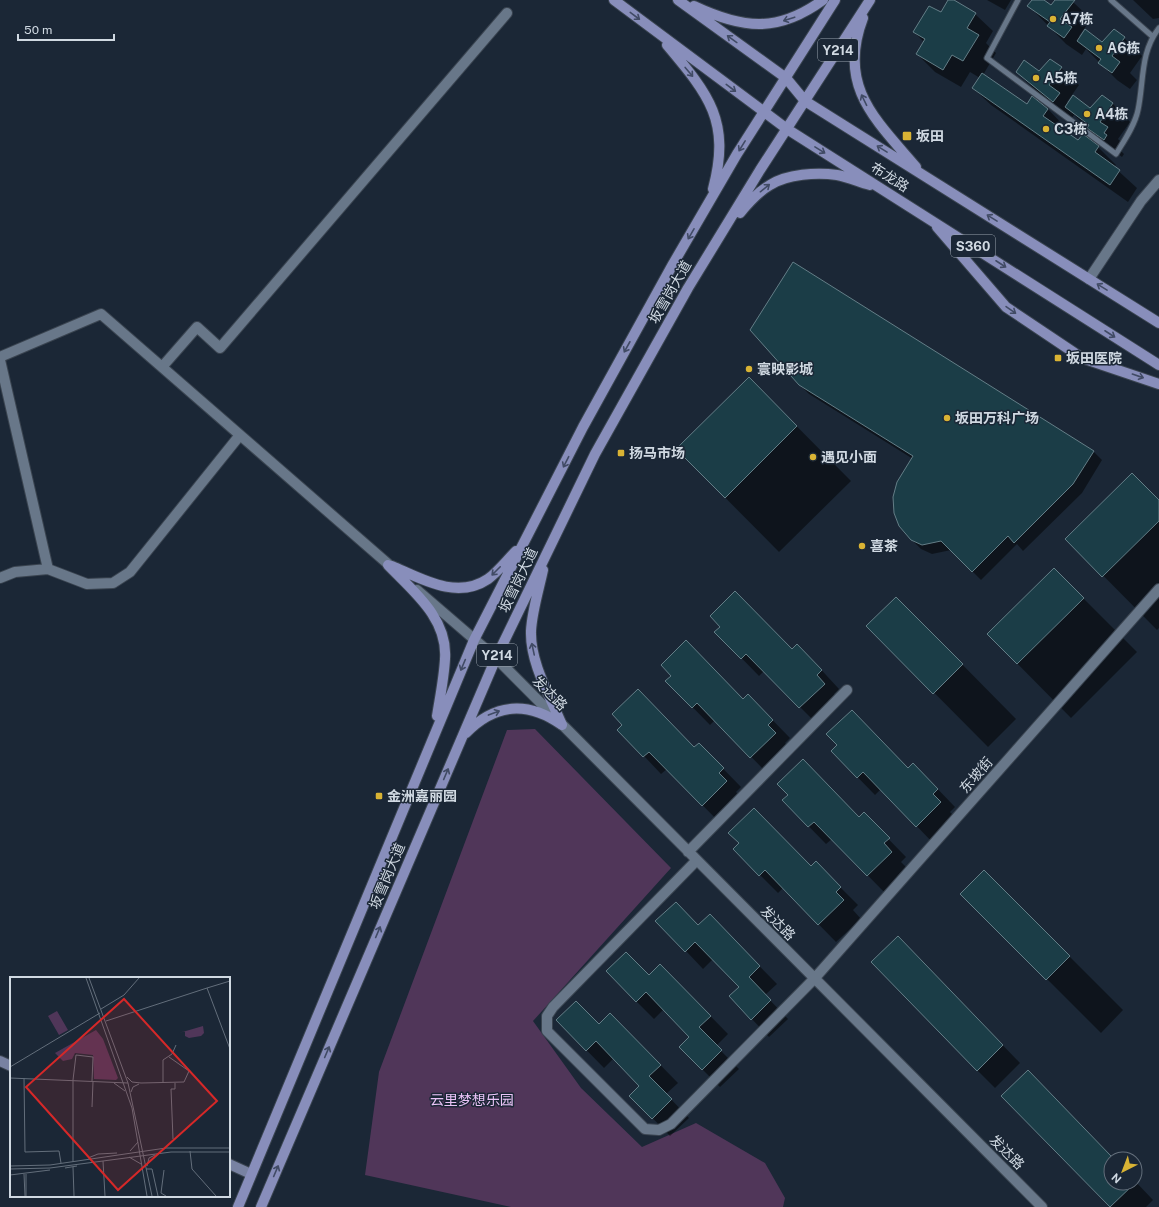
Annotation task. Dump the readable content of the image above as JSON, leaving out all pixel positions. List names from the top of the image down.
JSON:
{
  "streets": {
    "main road": [
      "Y214",
      "布龙路",
      "S360",
      "坂雪岗大道"
    ],
    "street": ["发达路", "东坡街"]
  },
  "crossings": [
    ["布龙路", "坂雪岗大道"],
    ["坂雪岗大道", "发达路"],
    ["发达路", "东坡街"]
  ],
  "parks": ["云里梦想乐园"],
  "places": {
    "other": [
      "A7栋",
      "A6栋",
      "A5栋",
      "A4栋",
      "C3栋",
      "寰映影城",
      "坂田万科广场",
      "遇见小面",
      "喜茶"
    ],
    "transit": [
      "坂田",
      "坂田医院",
      "扬马市场",
      "金洲嘉丽园"
    ]
  },
  "scale_bar": "50 m",
  "north": "bottom left"
}
